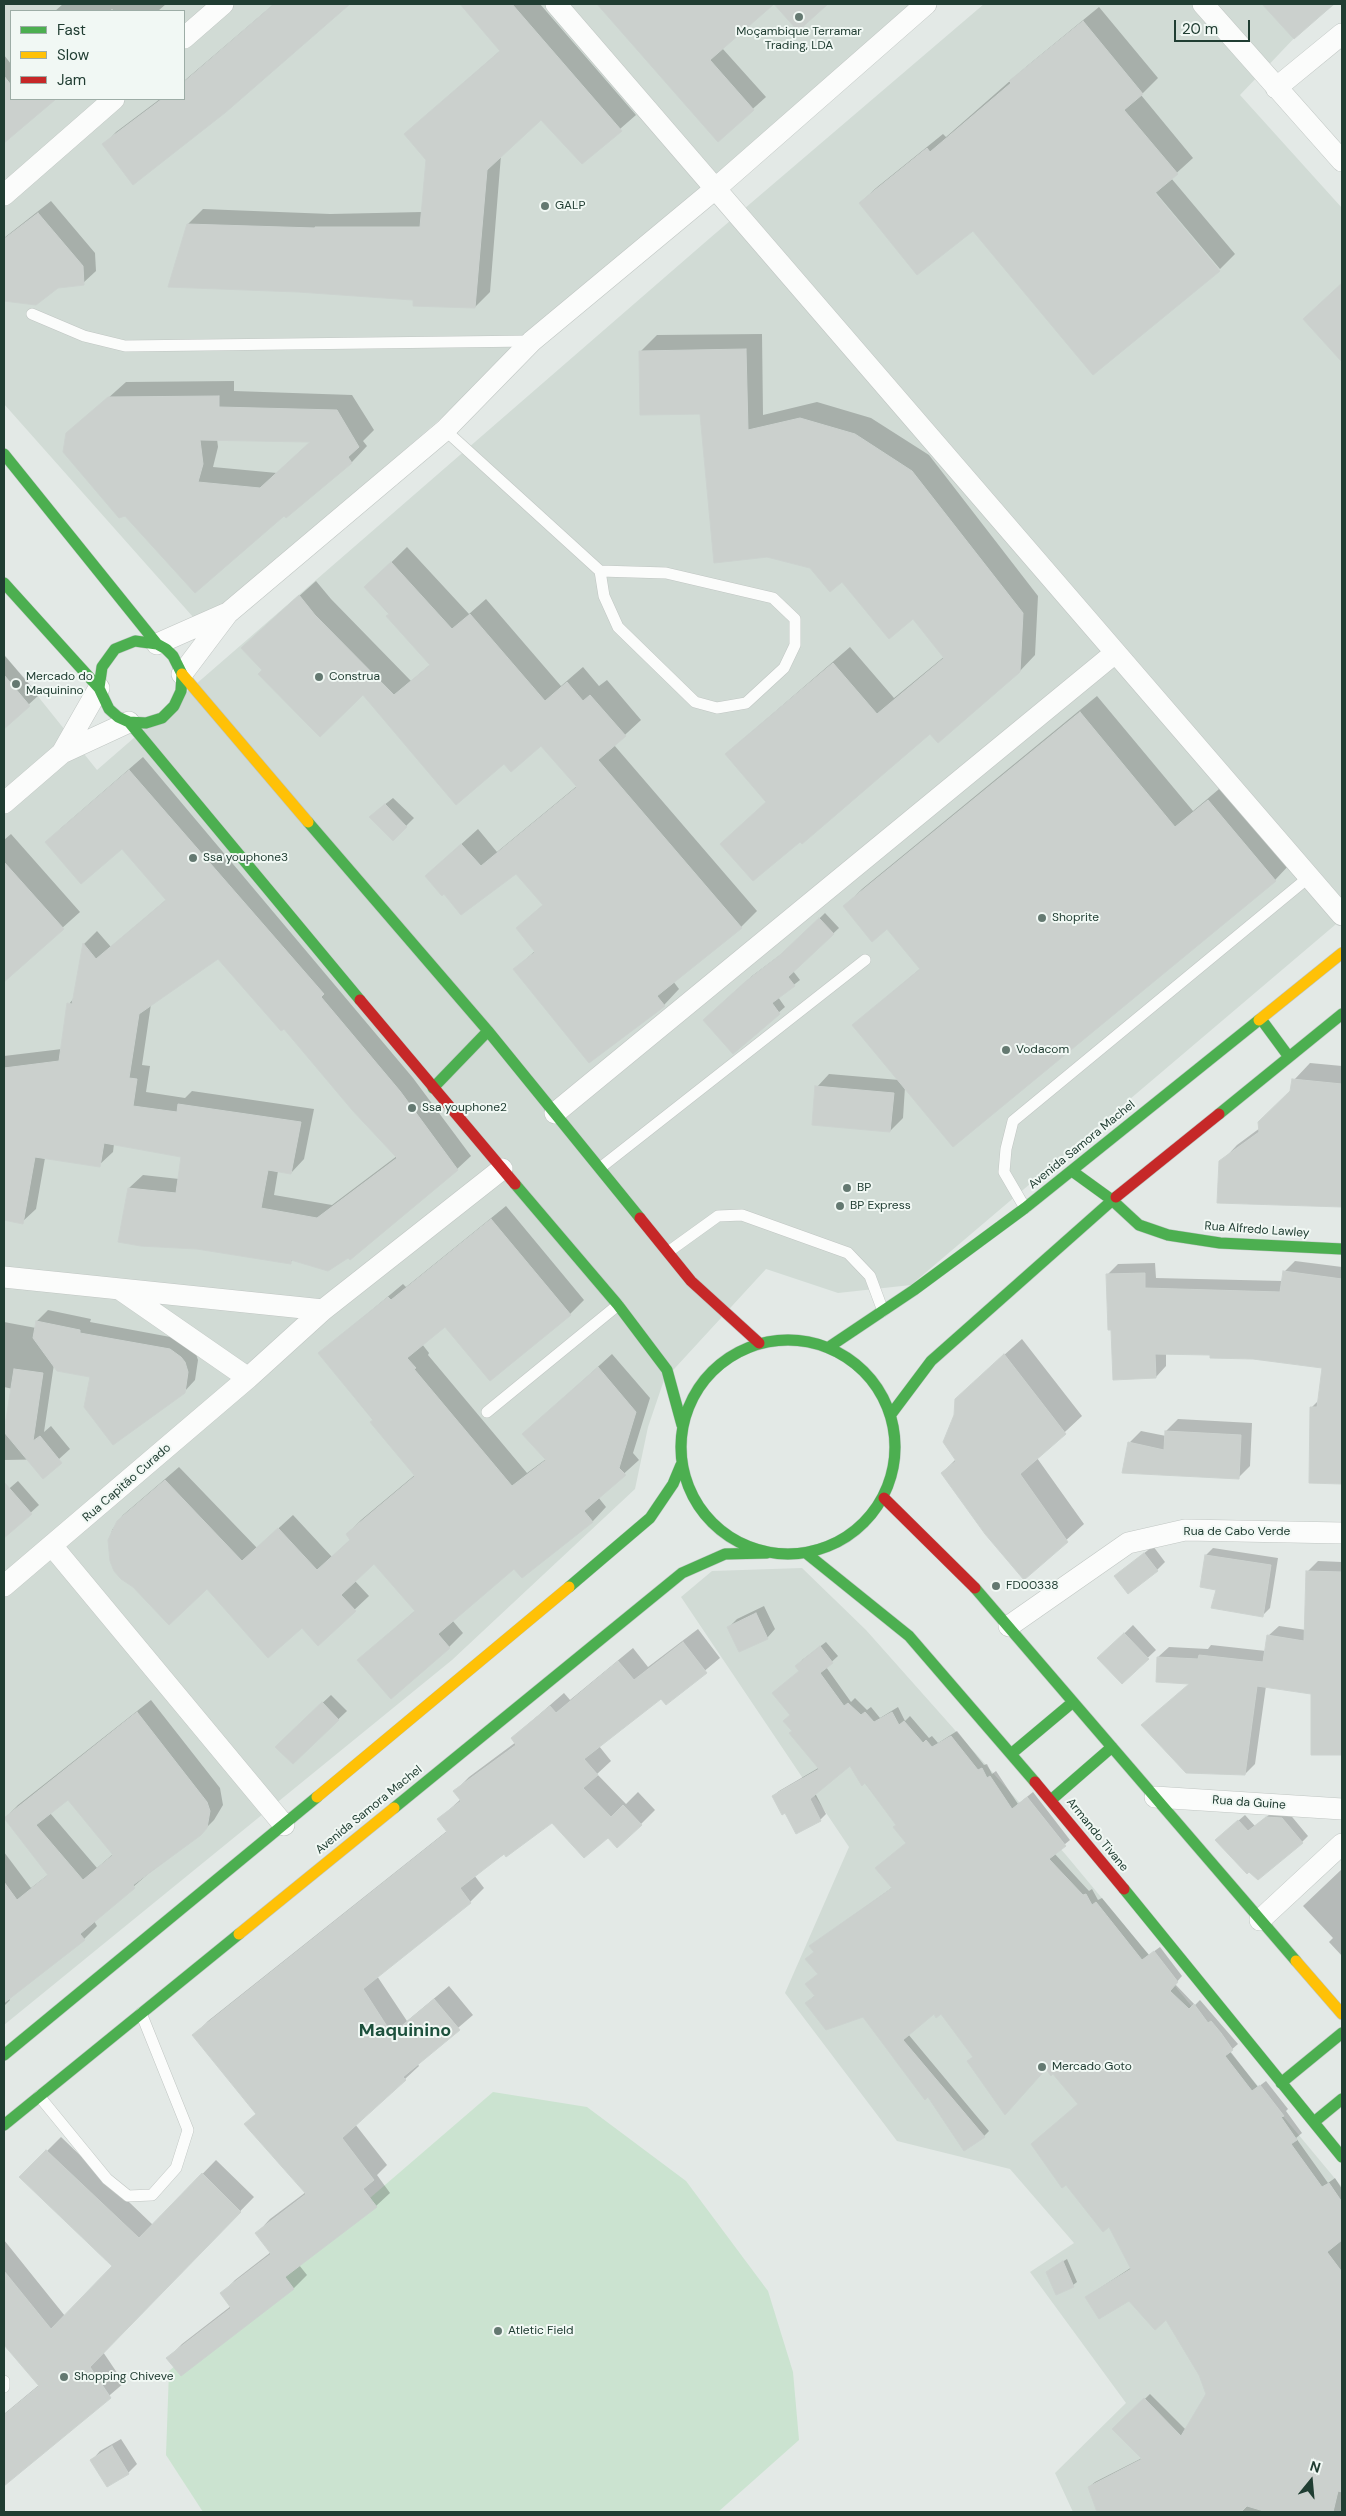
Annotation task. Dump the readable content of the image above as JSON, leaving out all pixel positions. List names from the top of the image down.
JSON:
{
  "streets": {
    "main road": ["Avenida Samora Machel", "Rua Alfredo Lawley", "Armando Tivane"],
    "street": ["Rua Capitão Curado", "Rua de Cabo Verde", "Rua da Guine"]
  },
  "crossings": [
    ["Avenida Samora Machel", "Rua Alfredo Lawley"],
    ["Avenida Samora Machel", "Armando Tivane"]
  ],
  "districts": ["Maquinino"],
  "places": [
    "Moçambique Terramar Trading, LDA",
    "GALP",
    "Construa",
    "Mercado do Maquinino",
    "Ssa youphone3",
    "Shoprite",
    "Vodacom",
    "Ssa youphone2",
    "BP",
    "BP Express",
    "FD00338",
    "Mercado Goto",
    "Atletic Field",
    "Shopping Chiveve"
  ],
  "legend": ["Fast", "Slow", "Jam"],
  "scale_bar": "20 m",
  "north": "top"
}
